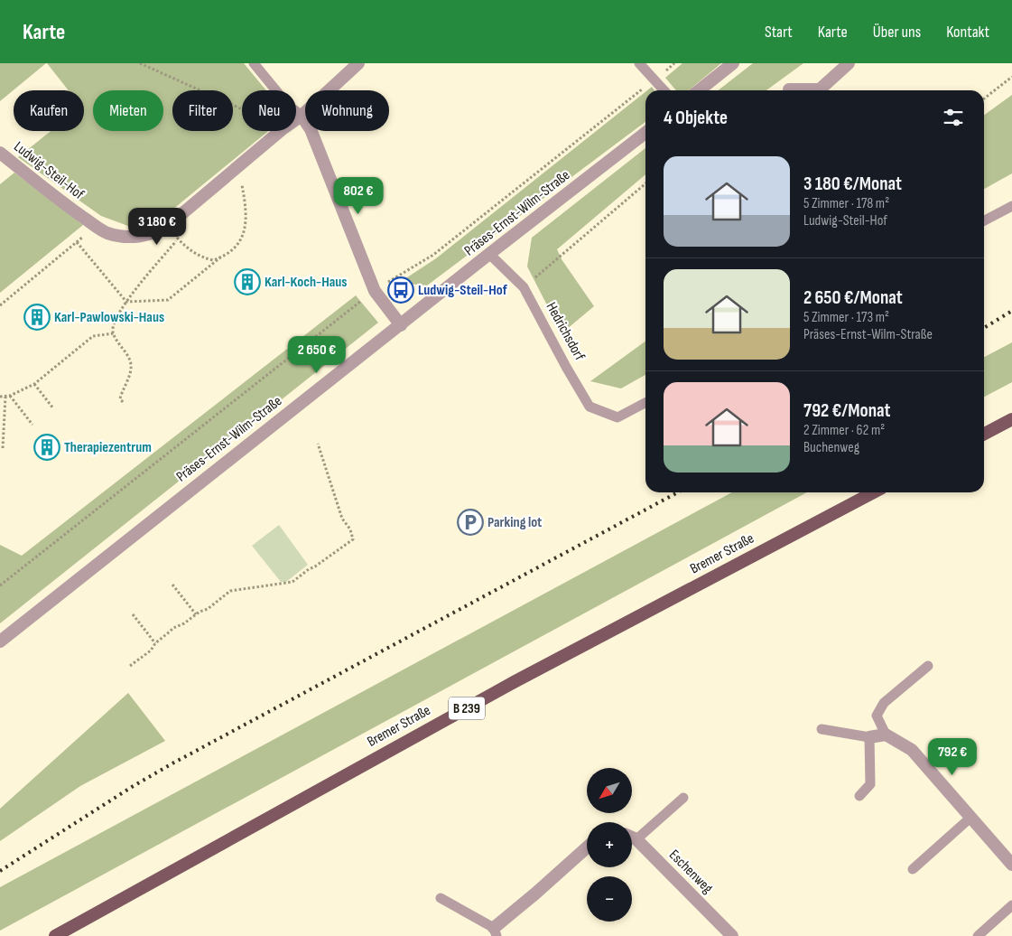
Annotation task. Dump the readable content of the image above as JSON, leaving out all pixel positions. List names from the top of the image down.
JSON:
{
  "streets": {
    "main road": ["Bremer Straße", "B 239"],
    "street": ["Ludwig-Steil-Hof", "Präses-Ernst-Wilm-Straße", "Eschenweg"],
    "lane": ["Hedrichsdorf"]
  },
  "crossings": [
    ["Präses-Ernst-Wilm-Straße", "Hedrichsdorf"]
  ],
  "places": {
    "building": ["Karl-Koch-Haus", "Karl-Pawlowski-Haus", "Therapiezentrum"],
    "bus stop": ["Ludwig-Steil-Hof"],
    "parking": ["Parking lot"]
  },
  "north": "bottom left",
  "page": {
    "header": "Karte",
    "nav": [
      "Start",
      "Karte",
      "Über uns",
      "Kontakt"
    ],
    "chip": [
      "Kaufen",
      "Mieten",
      "Filter",
      "Neu",
      "Wohnung"
    ],
    "heading": "4 Objekte",
    "list": [
      {
        "name": "3 180 €/Monat",
        "note": "5 Zimmer · 178 m² · Ludwig-Steil-Hof"
      },
      {
        "name": "2 650 €/Monat",
        "note": "5 Zimmer · 173 m² · Präses-Ernst-Wilm-Straße"
      },
      {
        "name": "792 €/Monat",
        "note": "2 Zimmer · 62 m² · Buchenweg"
      }
    ],
    "price": [
      "802 €",
      "3 180 €",
      "2 650 €",
      "792 €"
    ],
    "map_buttons": ["+", "−"]
  }
}
